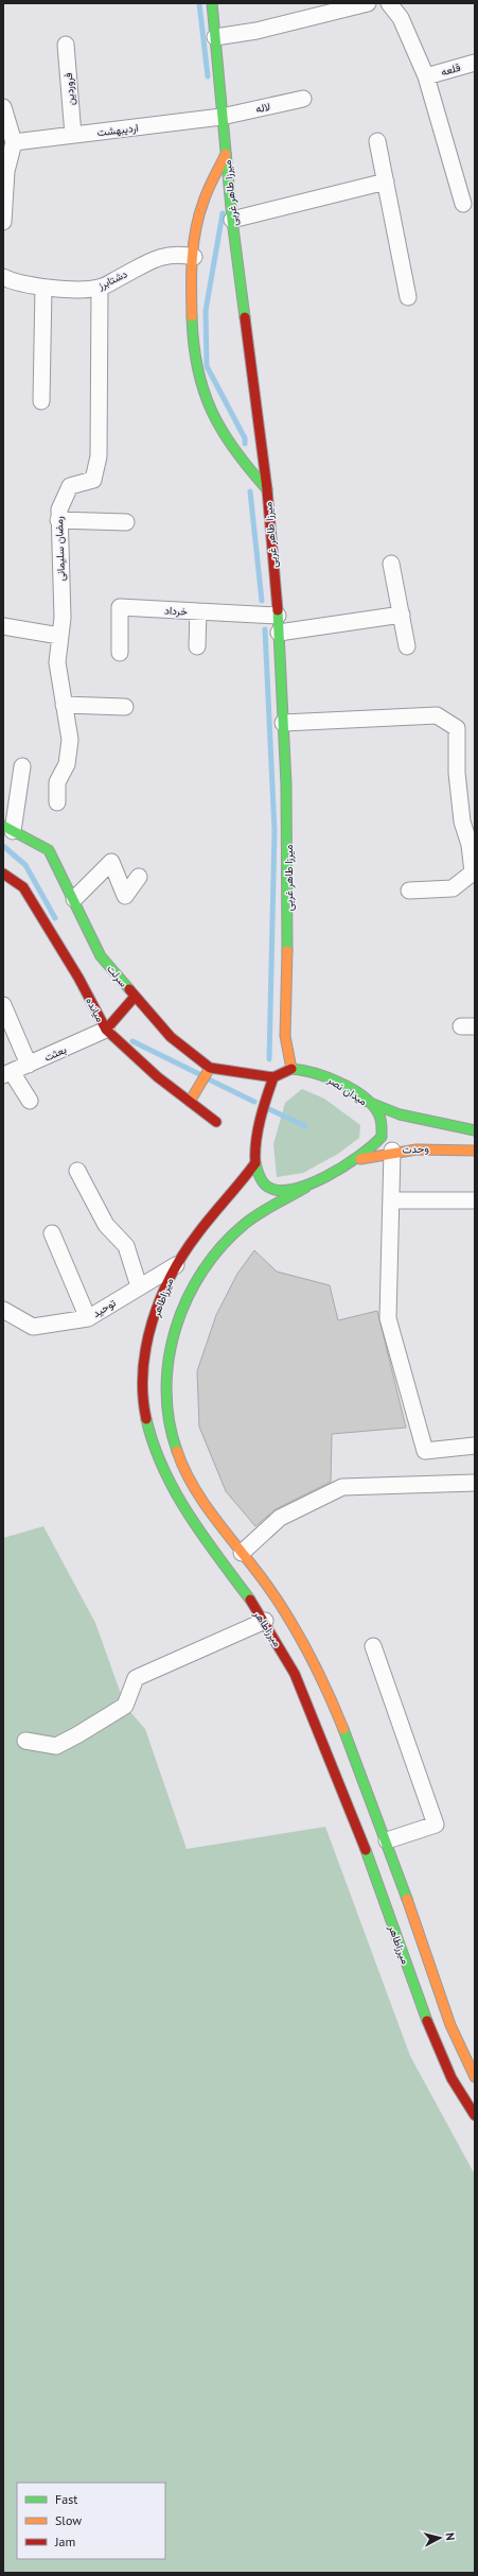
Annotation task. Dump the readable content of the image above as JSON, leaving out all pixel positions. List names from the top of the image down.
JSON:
{
  "streets": {
    "main road": [
      "میرزا طاهر غربی",
      "سرلت",
      "میانده",
      "میدان نصر",
      "وحدت",
      "میرزاطاهر"
    ],
    "street": [
      "قلعه",
      "فروردین",
      "لاله",
      "اردیبهشت",
      "دشتابرز",
      "رمضان سلیمانی",
      "خرداد",
      "بعثت",
      "توحید"
    ]
  },
  "crossings": [
    ["فروردین", "اردیبهشت"],
    ["لاله", "اردیبهشت"],
    ["لاله", "میرزا طاهر غربی"],
    ["اردیبهشت", "میرزا طاهر غربی"],
    ["میرزا طاهر غربی", "خرداد"],
    ["میرزا طاهر غربی", "میدان نصر"],
    ["میرزا طاهر غربی", "وحدت"],
    ["میرزا طاهر غربی", "میرزاطاهر"],
    ["دشتابرز", "رمضان سلیمانی"],
    ["میانده", "بعثت"],
    ["میدان نصر", "وحدت"],
    ["میدان نصر", "میرزاطاهر"],
    ["وحدت", "میرزاطاهر"],
    ["میرزاطاهر", "توحید"]
  ],
  "legend": ["Fast", "Slow", "Jam"],
  "north": "right"
}
